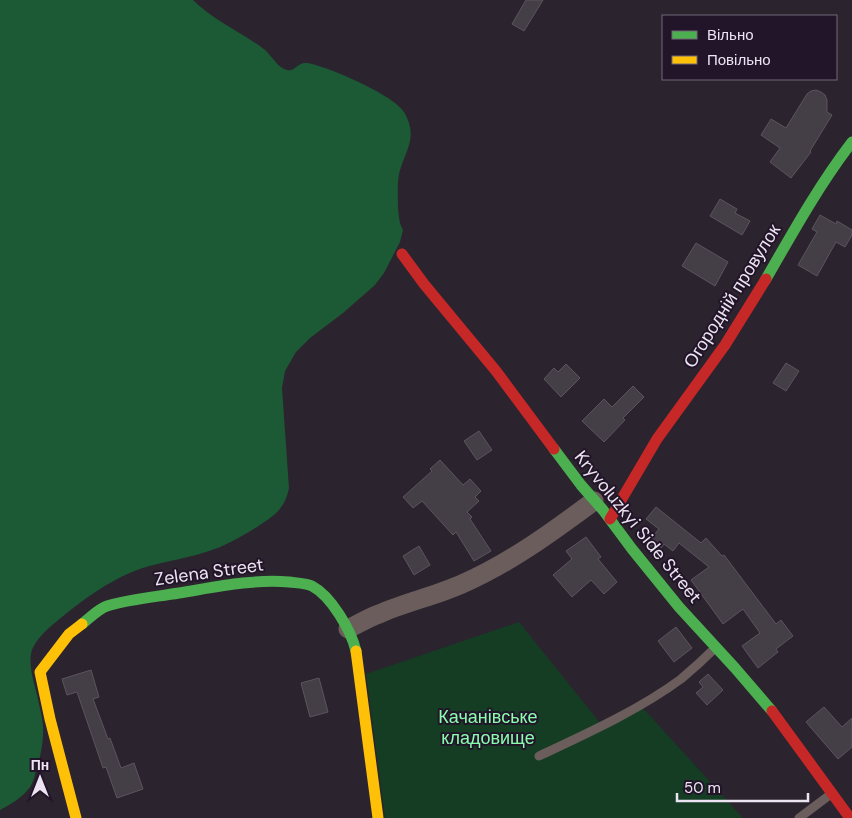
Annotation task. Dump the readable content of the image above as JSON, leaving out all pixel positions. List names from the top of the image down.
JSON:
{
  "streets": {
    "street": ["Огородній провулок", "Kryvoluzkyi Side Street", "Zelena Street"]
  },
  "crossings": [
    ["Огородній провулок", "Kryvoluzkyi Side Street"]
  ],
  "parks": ["Качанівське кладовище"],
  "legend": ["Вільно", "Повільно"],
  "scale_bar": "50 m",
  "north": "top"
}
